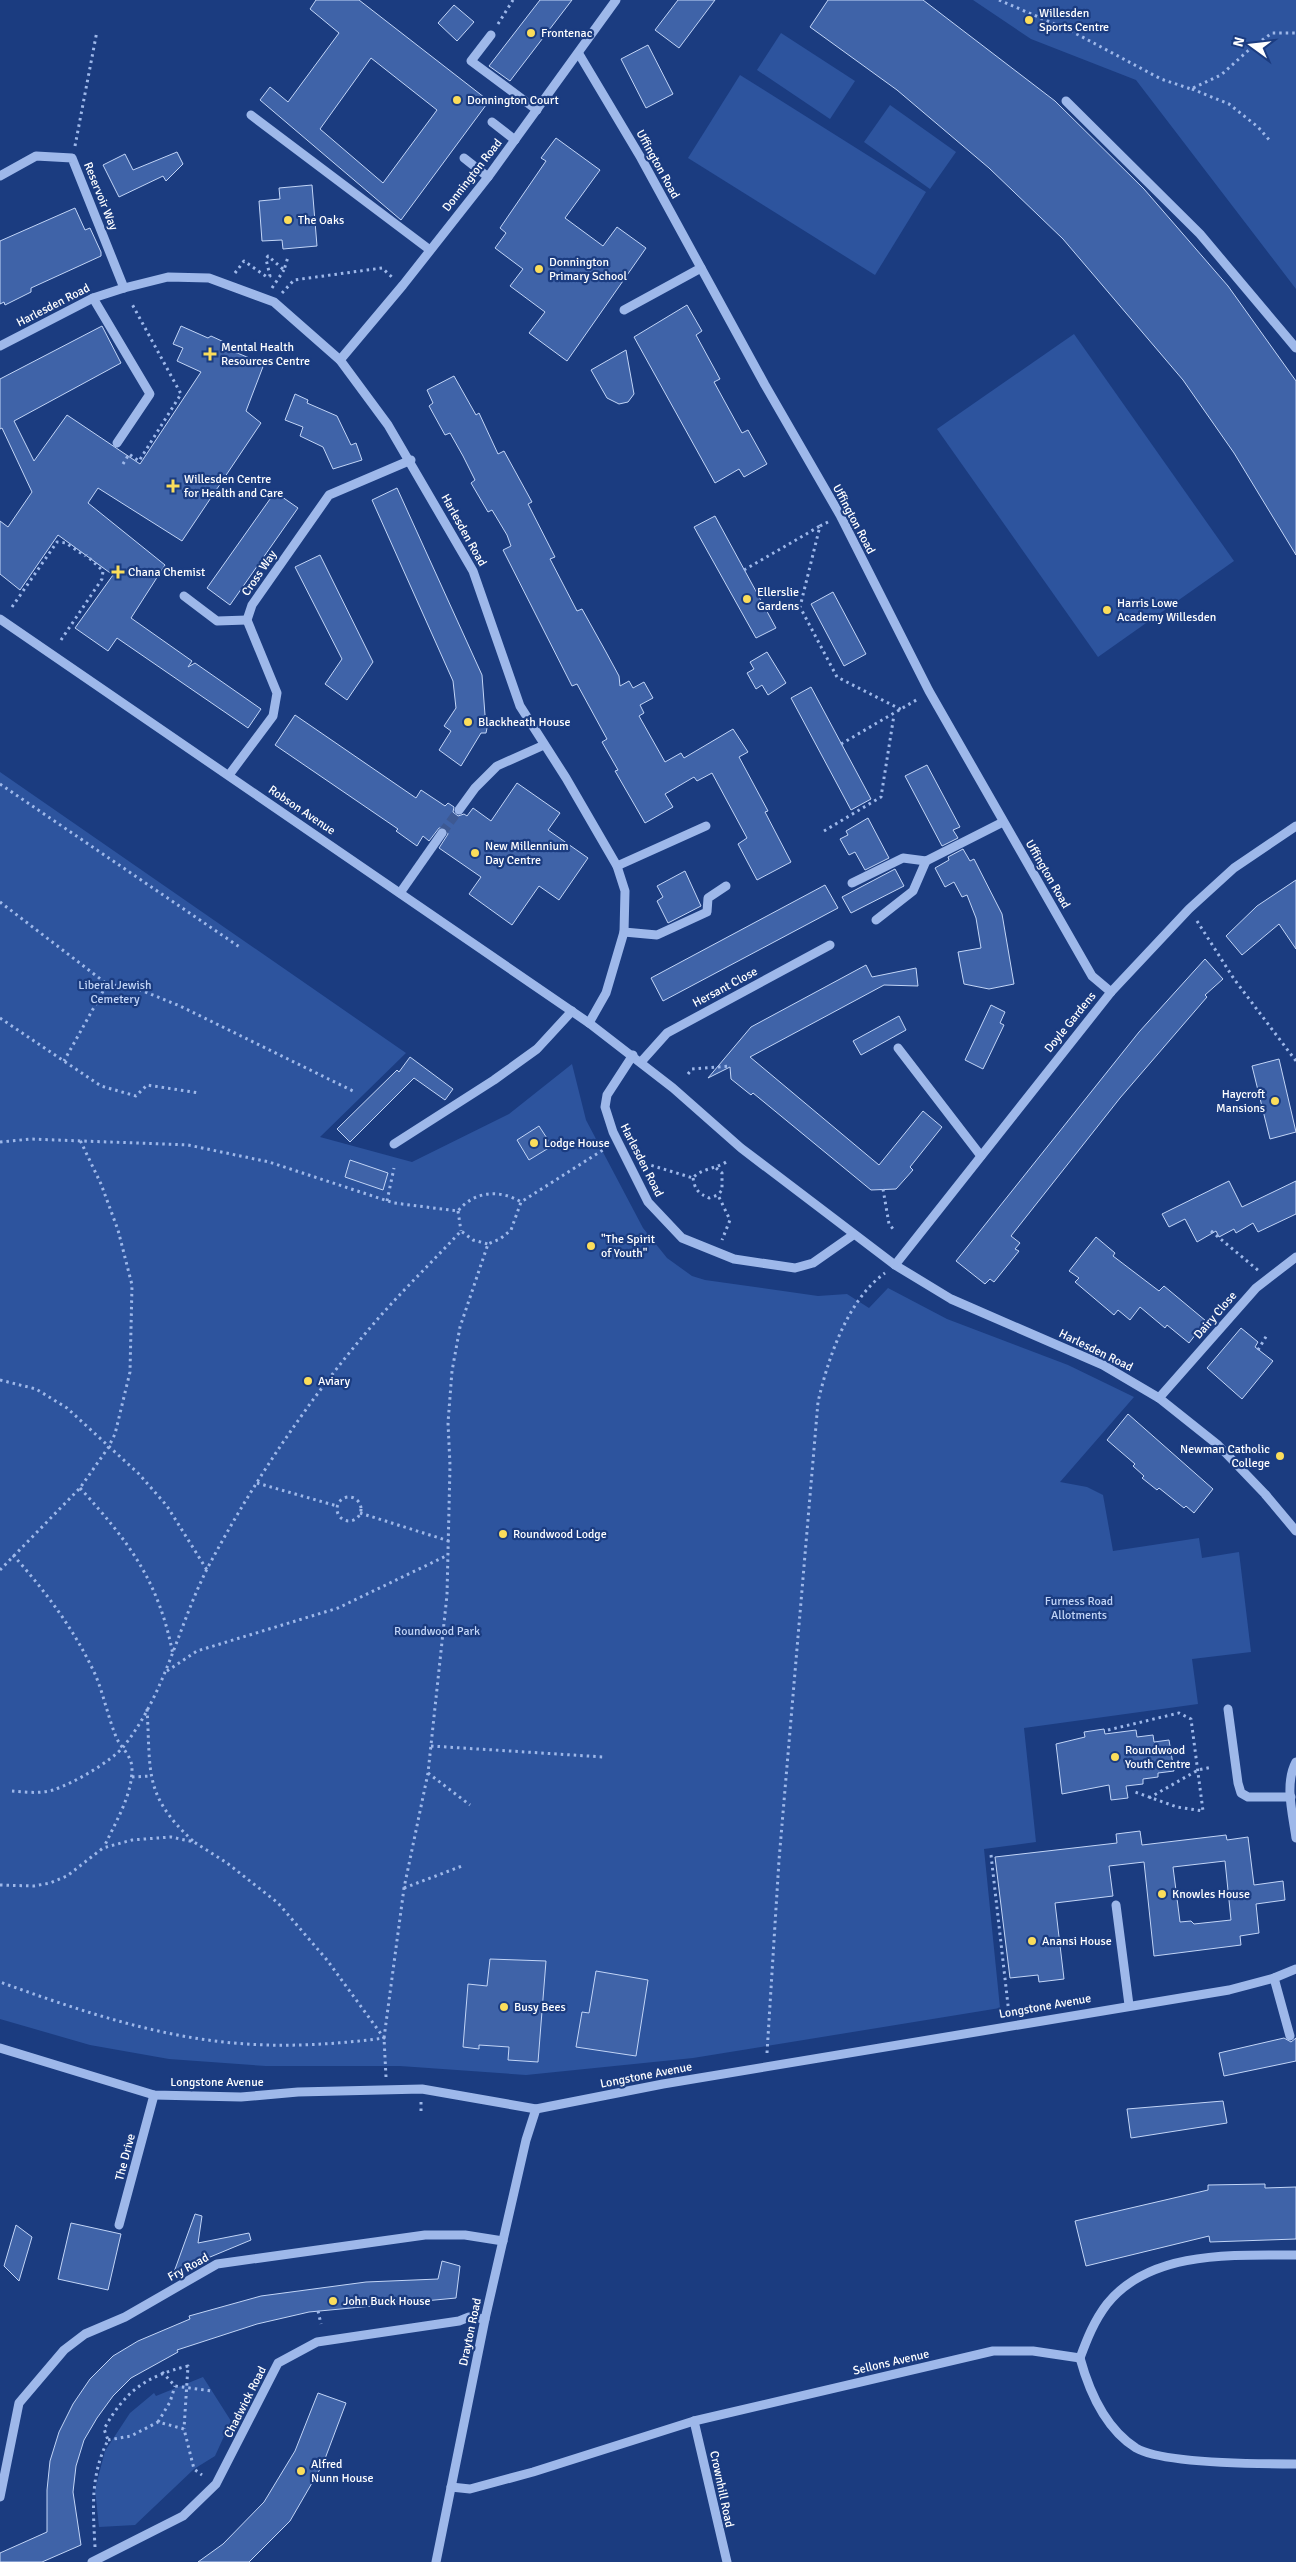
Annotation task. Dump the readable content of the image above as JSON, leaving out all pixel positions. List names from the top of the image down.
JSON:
{
  "streets": {
    "street": [
      "Uffington Road",
      "Donnington Road",
      "Reservoir Way",
      "Harlesden Road",
      "Cross Way",
      "Robson Avenue",
      "Hersant Close",
      "Doyle Gardens",
      "Dairy Close",
      "Longstone Avenue",
      "The Drive",
      "Fry Road",
      "Drayton Road",
      "Sellons Avenue",
      "Chadwick Road",
      "Crownhill Road"
    ]
  },
  "crossings": [
    ["Uffington Road", "Donnington Road"],
    ["Uffington Road", "Doyle Gardens"],
    ["Donnington Road", "Harlesden Road"],
    ["Reservoir Way", "Harlesden Road"],
    ["Harlesden Road", "Cross Way"],
    ["Harlesden Road", "Robson Avenue"],
    ["Harlesden Road", "Hersant Close"],
    ["Harlesden Road", "Doyle Gardens"],
    ["Harlesden Road", "Dairy Close"],
    ["Longstone Avenue", "The Drive"],
    ["Longstone Avenue", "Drayton Road"],
    ["Fry Road", "Drayton Road"],
    ["Drayton Road", "Sellons Avenue"],
    ["Drayton Road", "Chadwick Road"],
    ["Sellons Avenue", "Crownhill Road"]
  ],
  "parks": ["Liberal Jewish Cemetery", "Furness Road Allotments", "Roundwood Park"],
  "places": {
    "other": [
      "Willesden Sports Centre",
      "Frontenac",
      "Donnington Court",
      "The Oaks",
      "Donnington Primary School",
      "Ellerslie Gardens",
      "Harris Lowe Academy Willesden",
      "Blackheath House",
      "New Millennium Day Centre",
      "Haycroft Mansions",
      "Lodge House",
      "\"The Spirit of Youth\"",
      "Aviary",
      "Newman Catholic College",
      "Roundwood Lodge",
      "Roundwood Youth Centre",
      "Knowles House",
      "Anansi House",
      "Busy Bees",
      "John Buck House",
      "Alfred Nunn House"
    ],
    "health": ["Mental Health Resources Centre", "Willesden Centre for Health and Care", "Chana Chemist"]
  },
  "north": "left"
}
